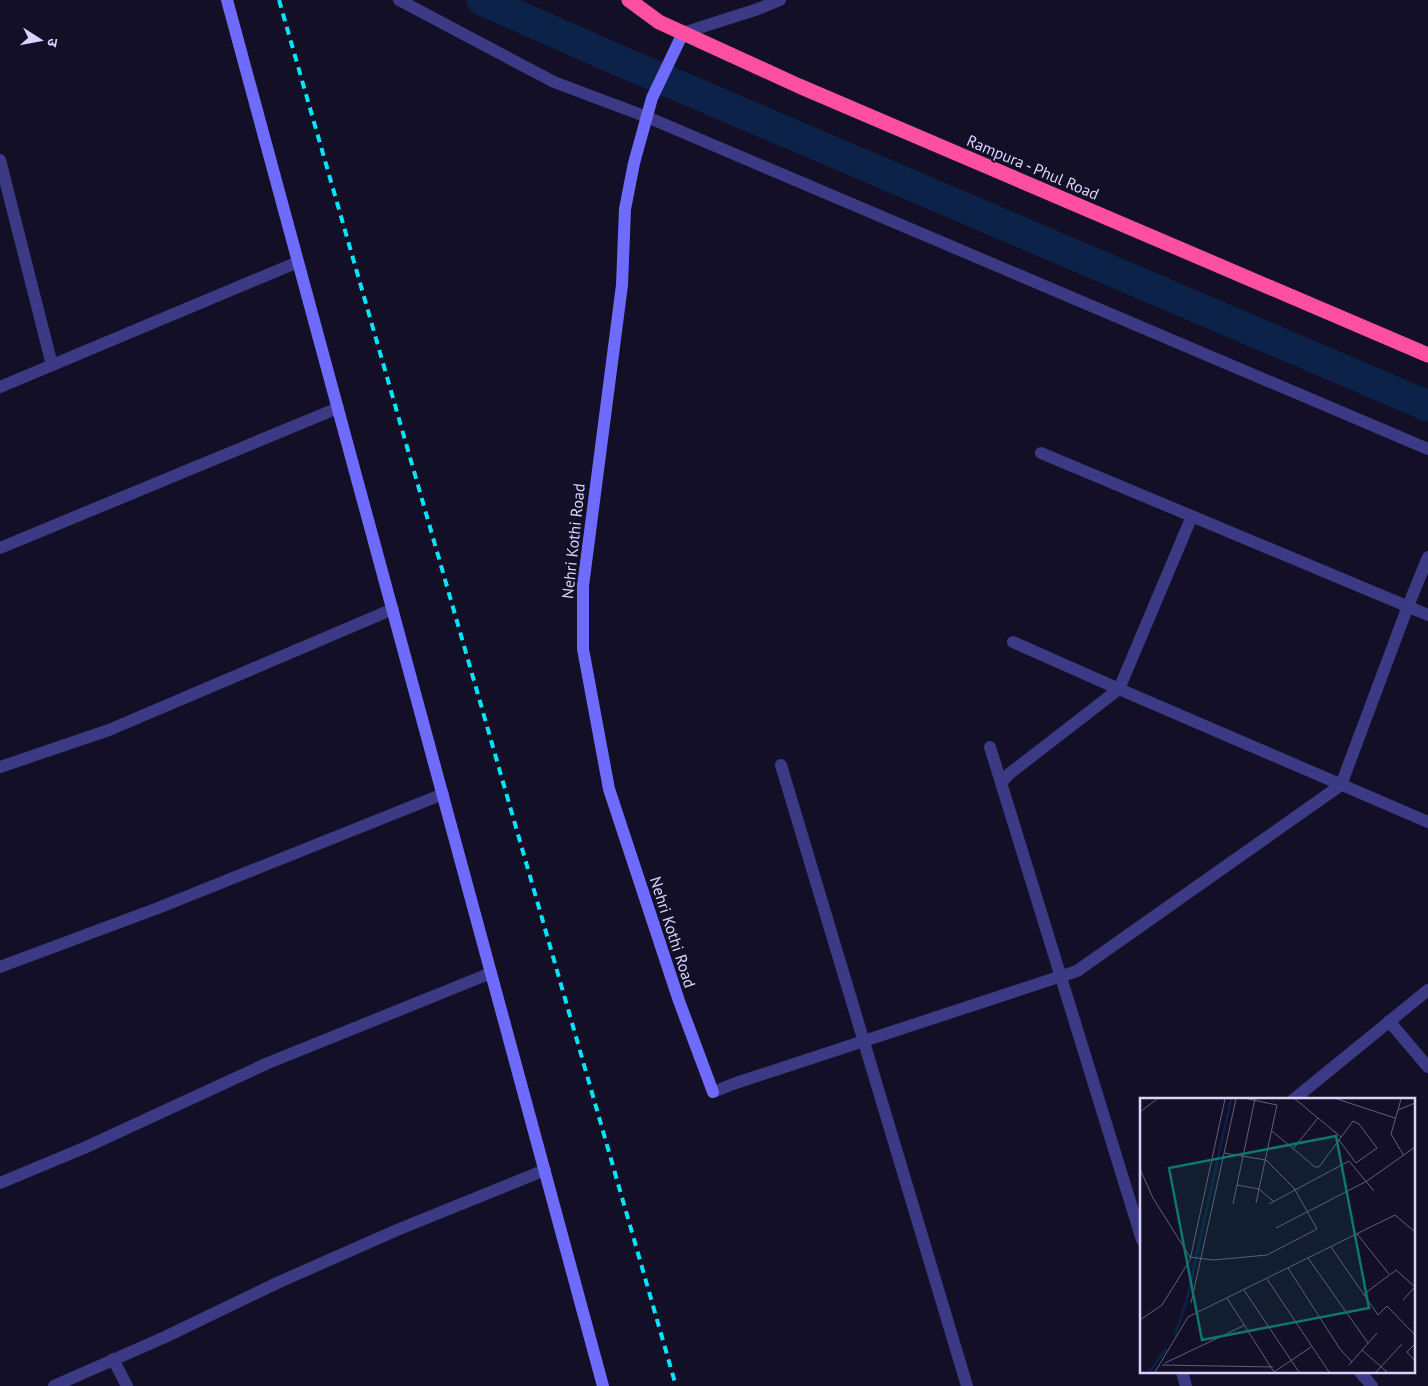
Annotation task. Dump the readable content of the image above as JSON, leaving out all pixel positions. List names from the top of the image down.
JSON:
{
  "streets": {
    "highway": ["Rampura - Phul Road"],
    "street": ["Nehri Kothi Road"]
  },
  "crossings": [
    ["Rampura - Phul Road", "Nehri Kothi Road"]
  ],
  "north": "right"
}
